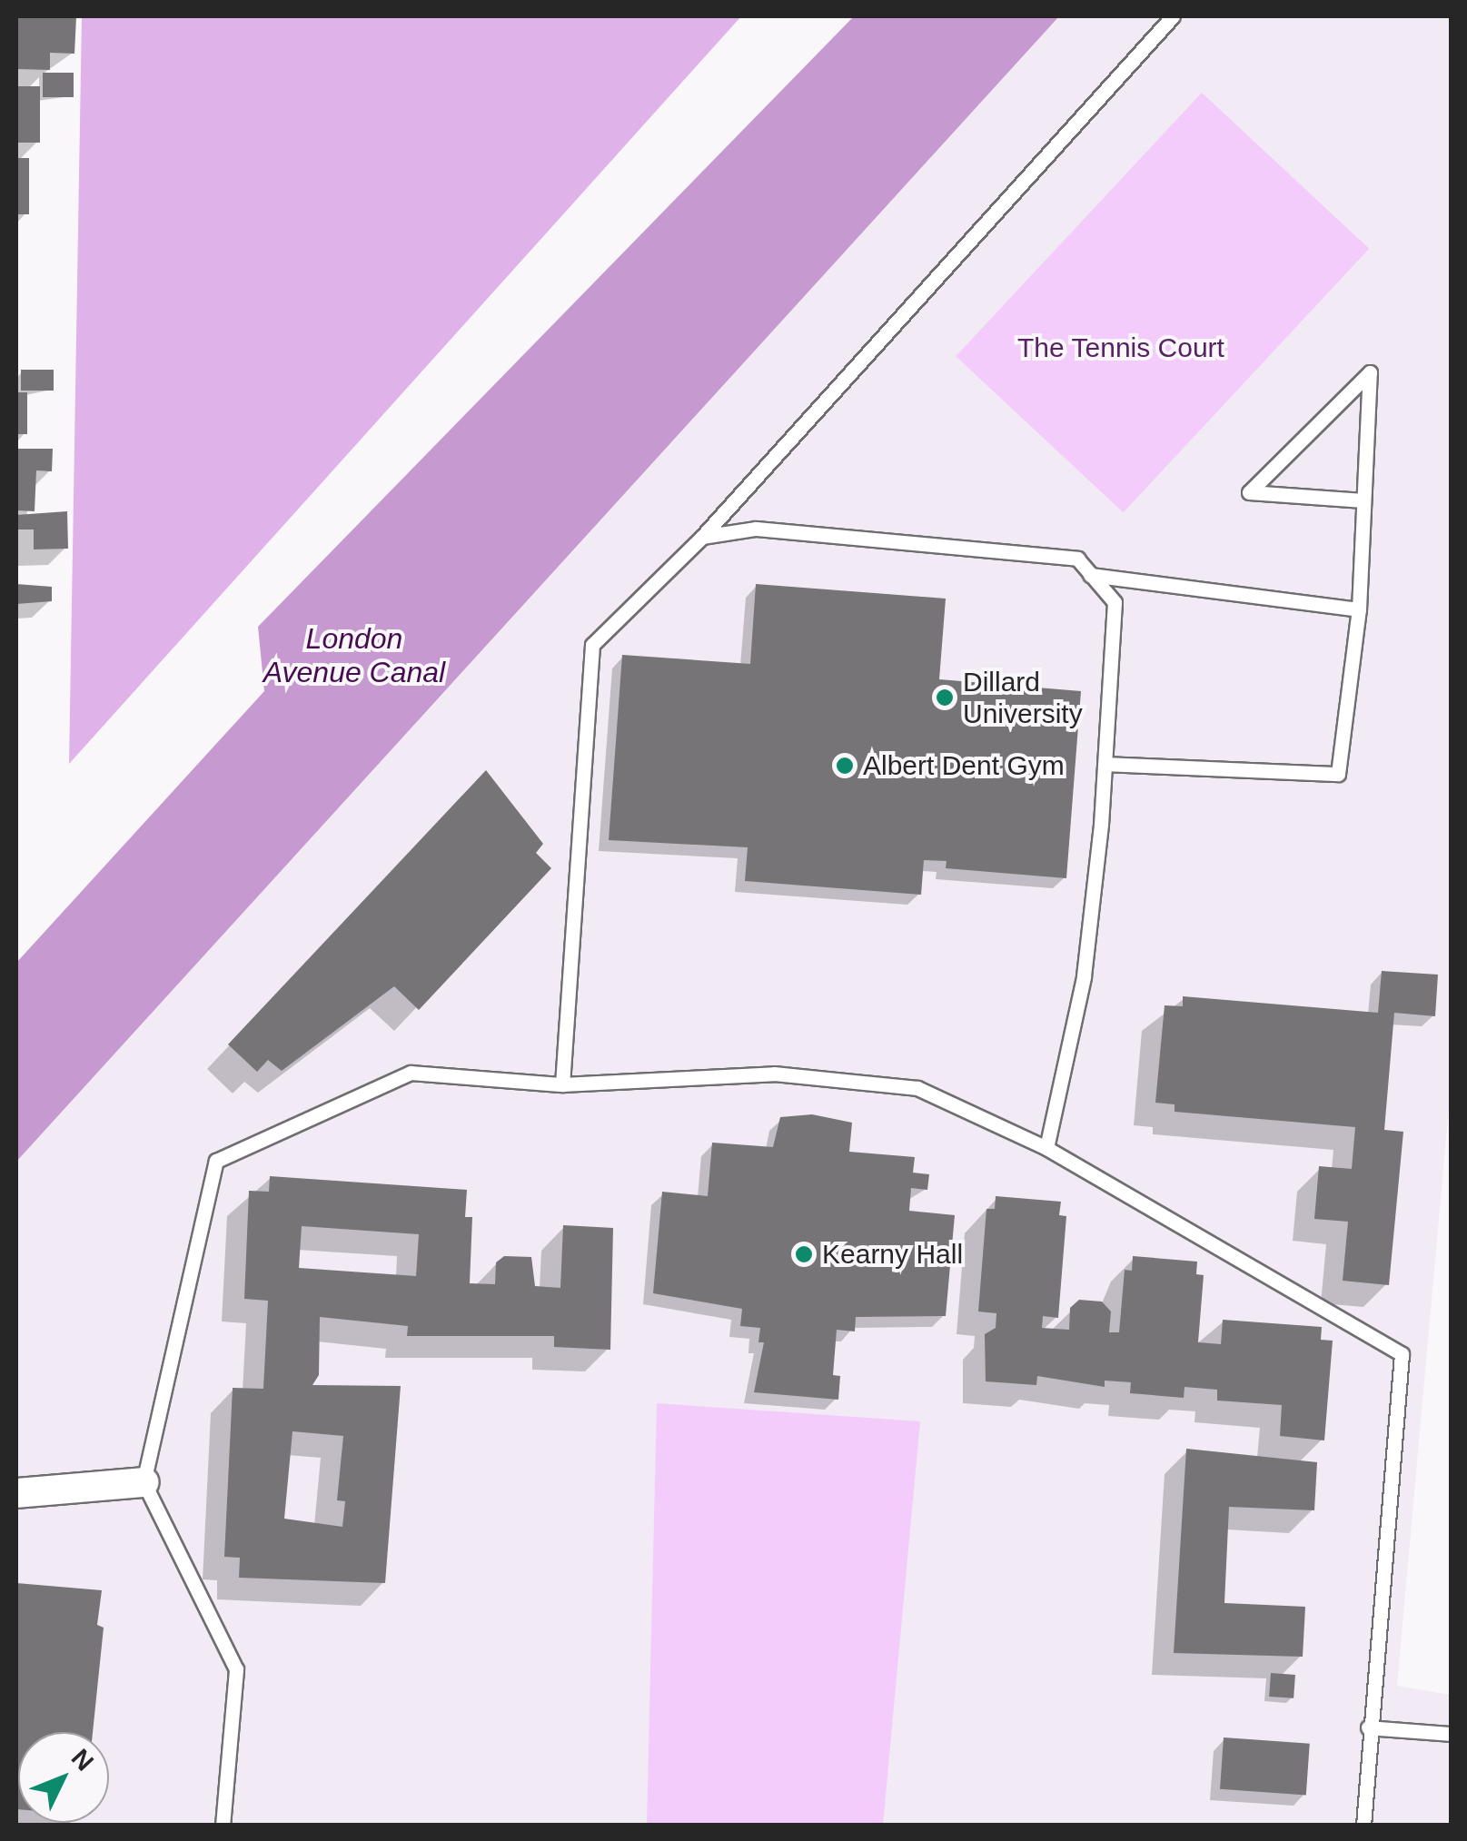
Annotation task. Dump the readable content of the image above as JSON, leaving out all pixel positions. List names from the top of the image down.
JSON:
{
  "water": ["London Avenue Canal"],
  "parks": ["The Tennis Court"],
  "places": ["Dillard University", "Albert Dent Gym", "Kearny Hall"],
  "north": "top right"
}
